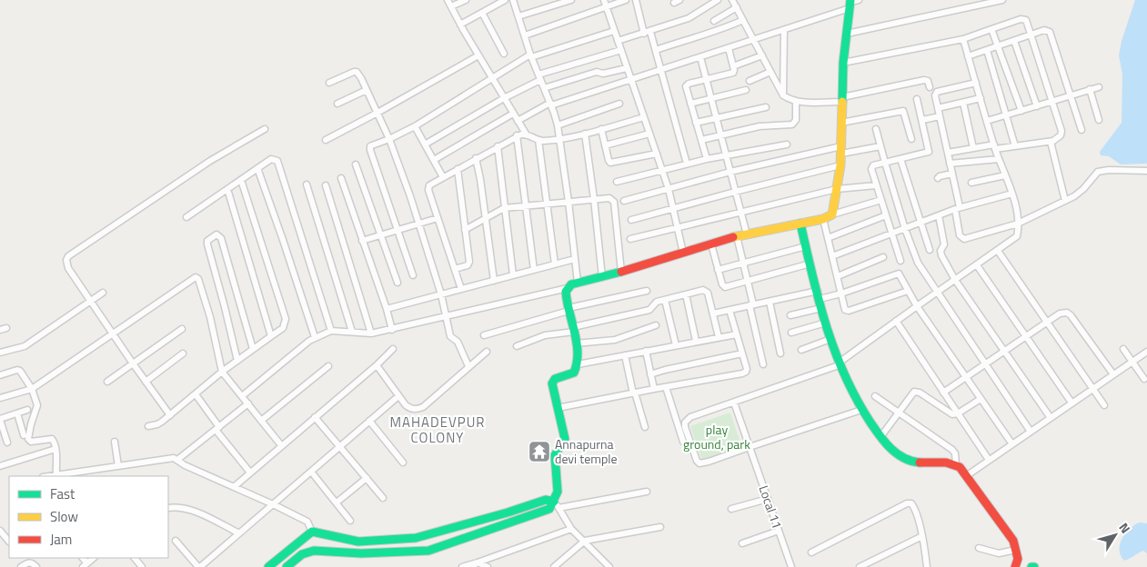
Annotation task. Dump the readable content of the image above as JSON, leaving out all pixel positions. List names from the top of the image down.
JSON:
{
  "streets": {
    "street": ["Local 11"]
  },
  "districts": ["MAHADEVPUR COLONY"],
  "parks": ["play ground, park"],
  "places": {
    "temple": ["Annapurna devi temple"]
  },
  "legend": ["Fast", "Slow", "Jam"],
  "north": "top right"
}
